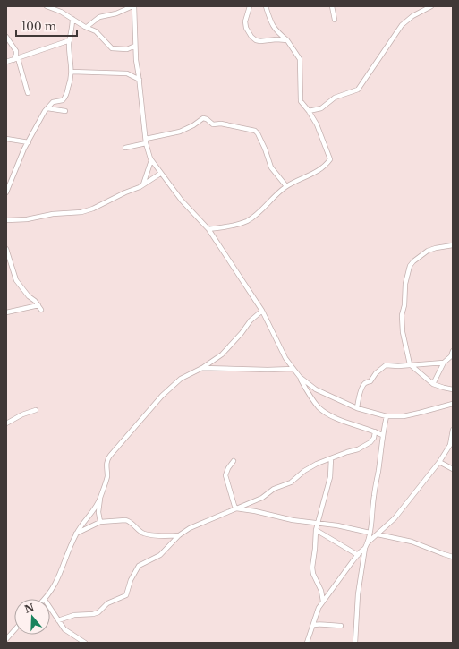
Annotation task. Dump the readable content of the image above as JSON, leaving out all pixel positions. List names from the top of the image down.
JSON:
{
  "scale_bar": "100 m",
  "north": "top"
}
